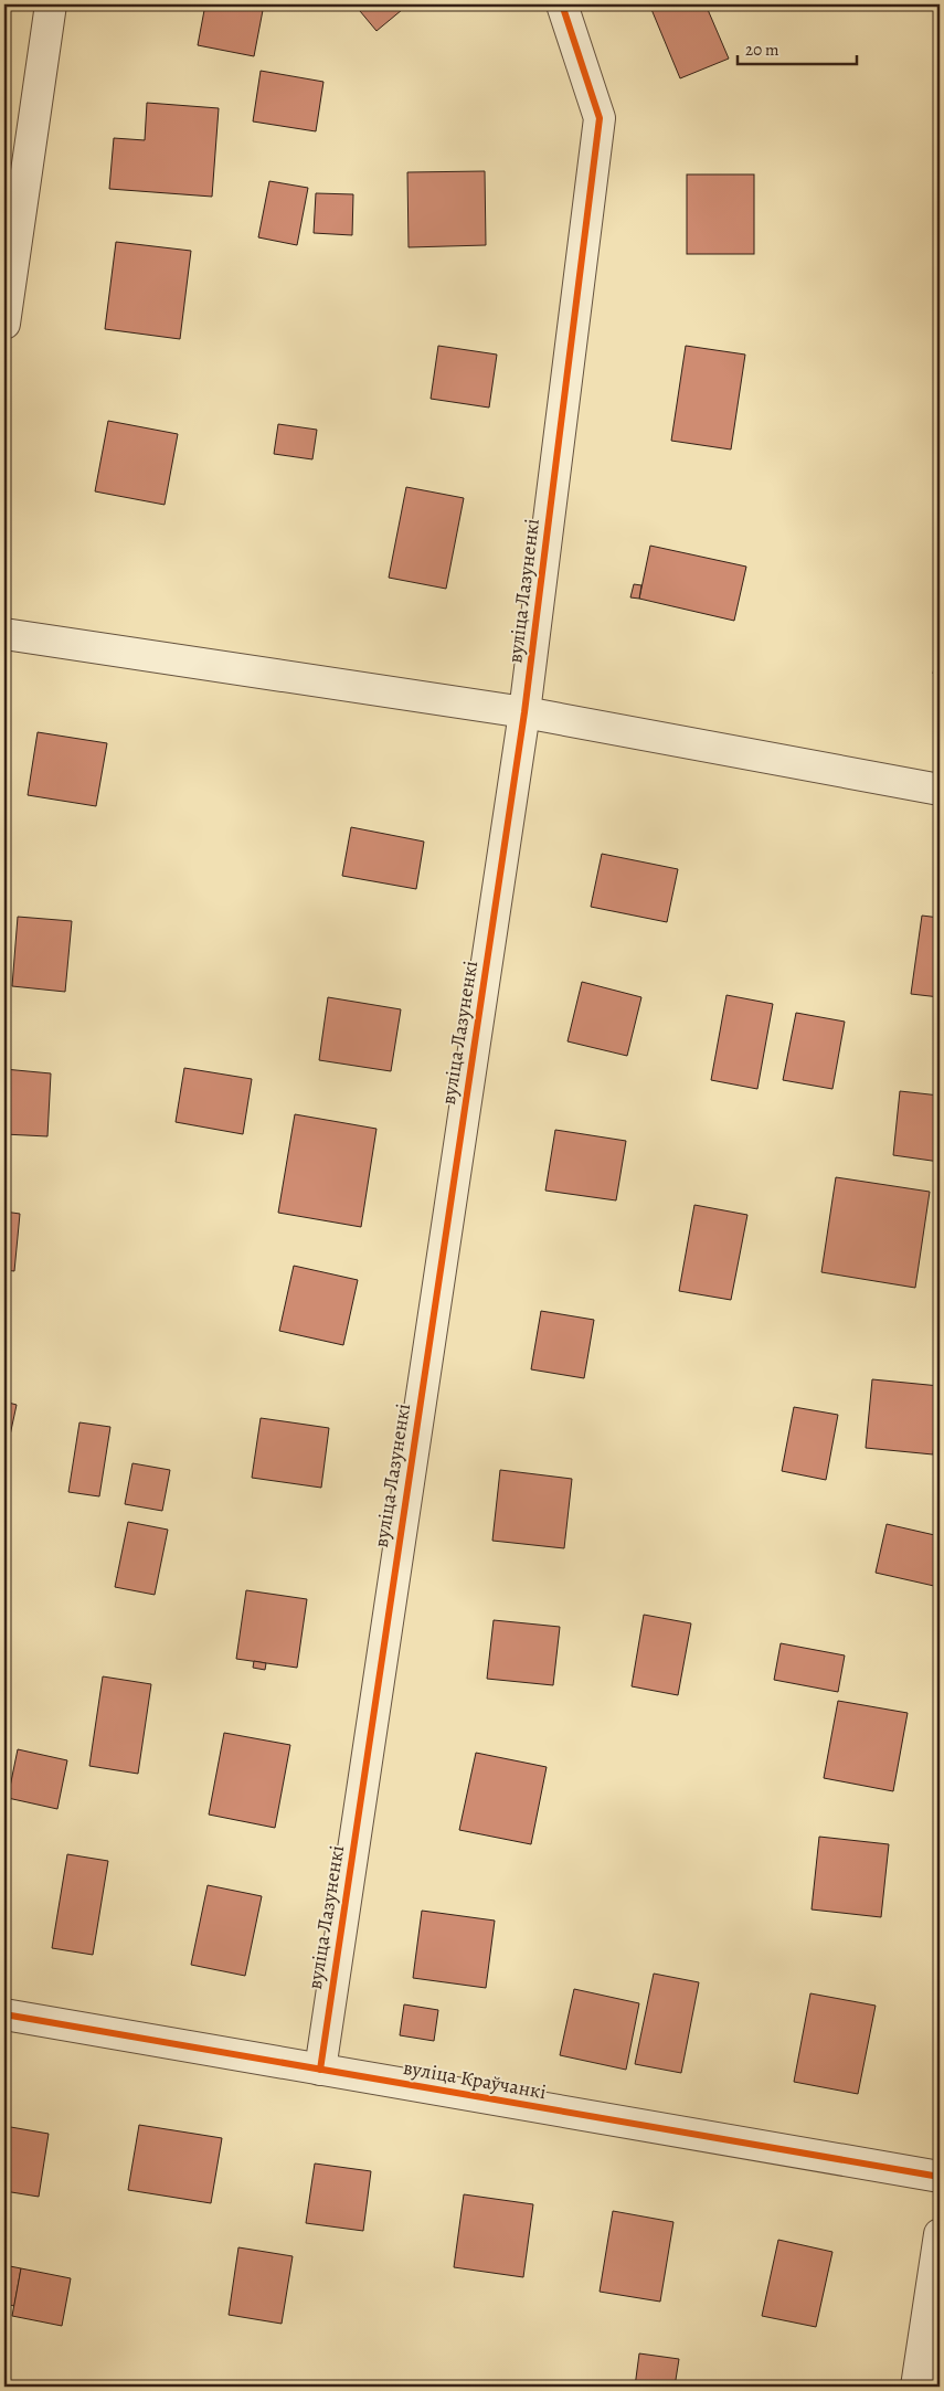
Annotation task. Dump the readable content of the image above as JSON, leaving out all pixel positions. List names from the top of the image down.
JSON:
{
  "streets": {
    "street": ["вуліца Лазуненкі", "вуліца Краўчанкі"]
  },
  "crossings": [
    ["вуліца Лазуненкі", "вуліца Краўчанкі"]
  ],
  "scale_bar": "20 m"
}
